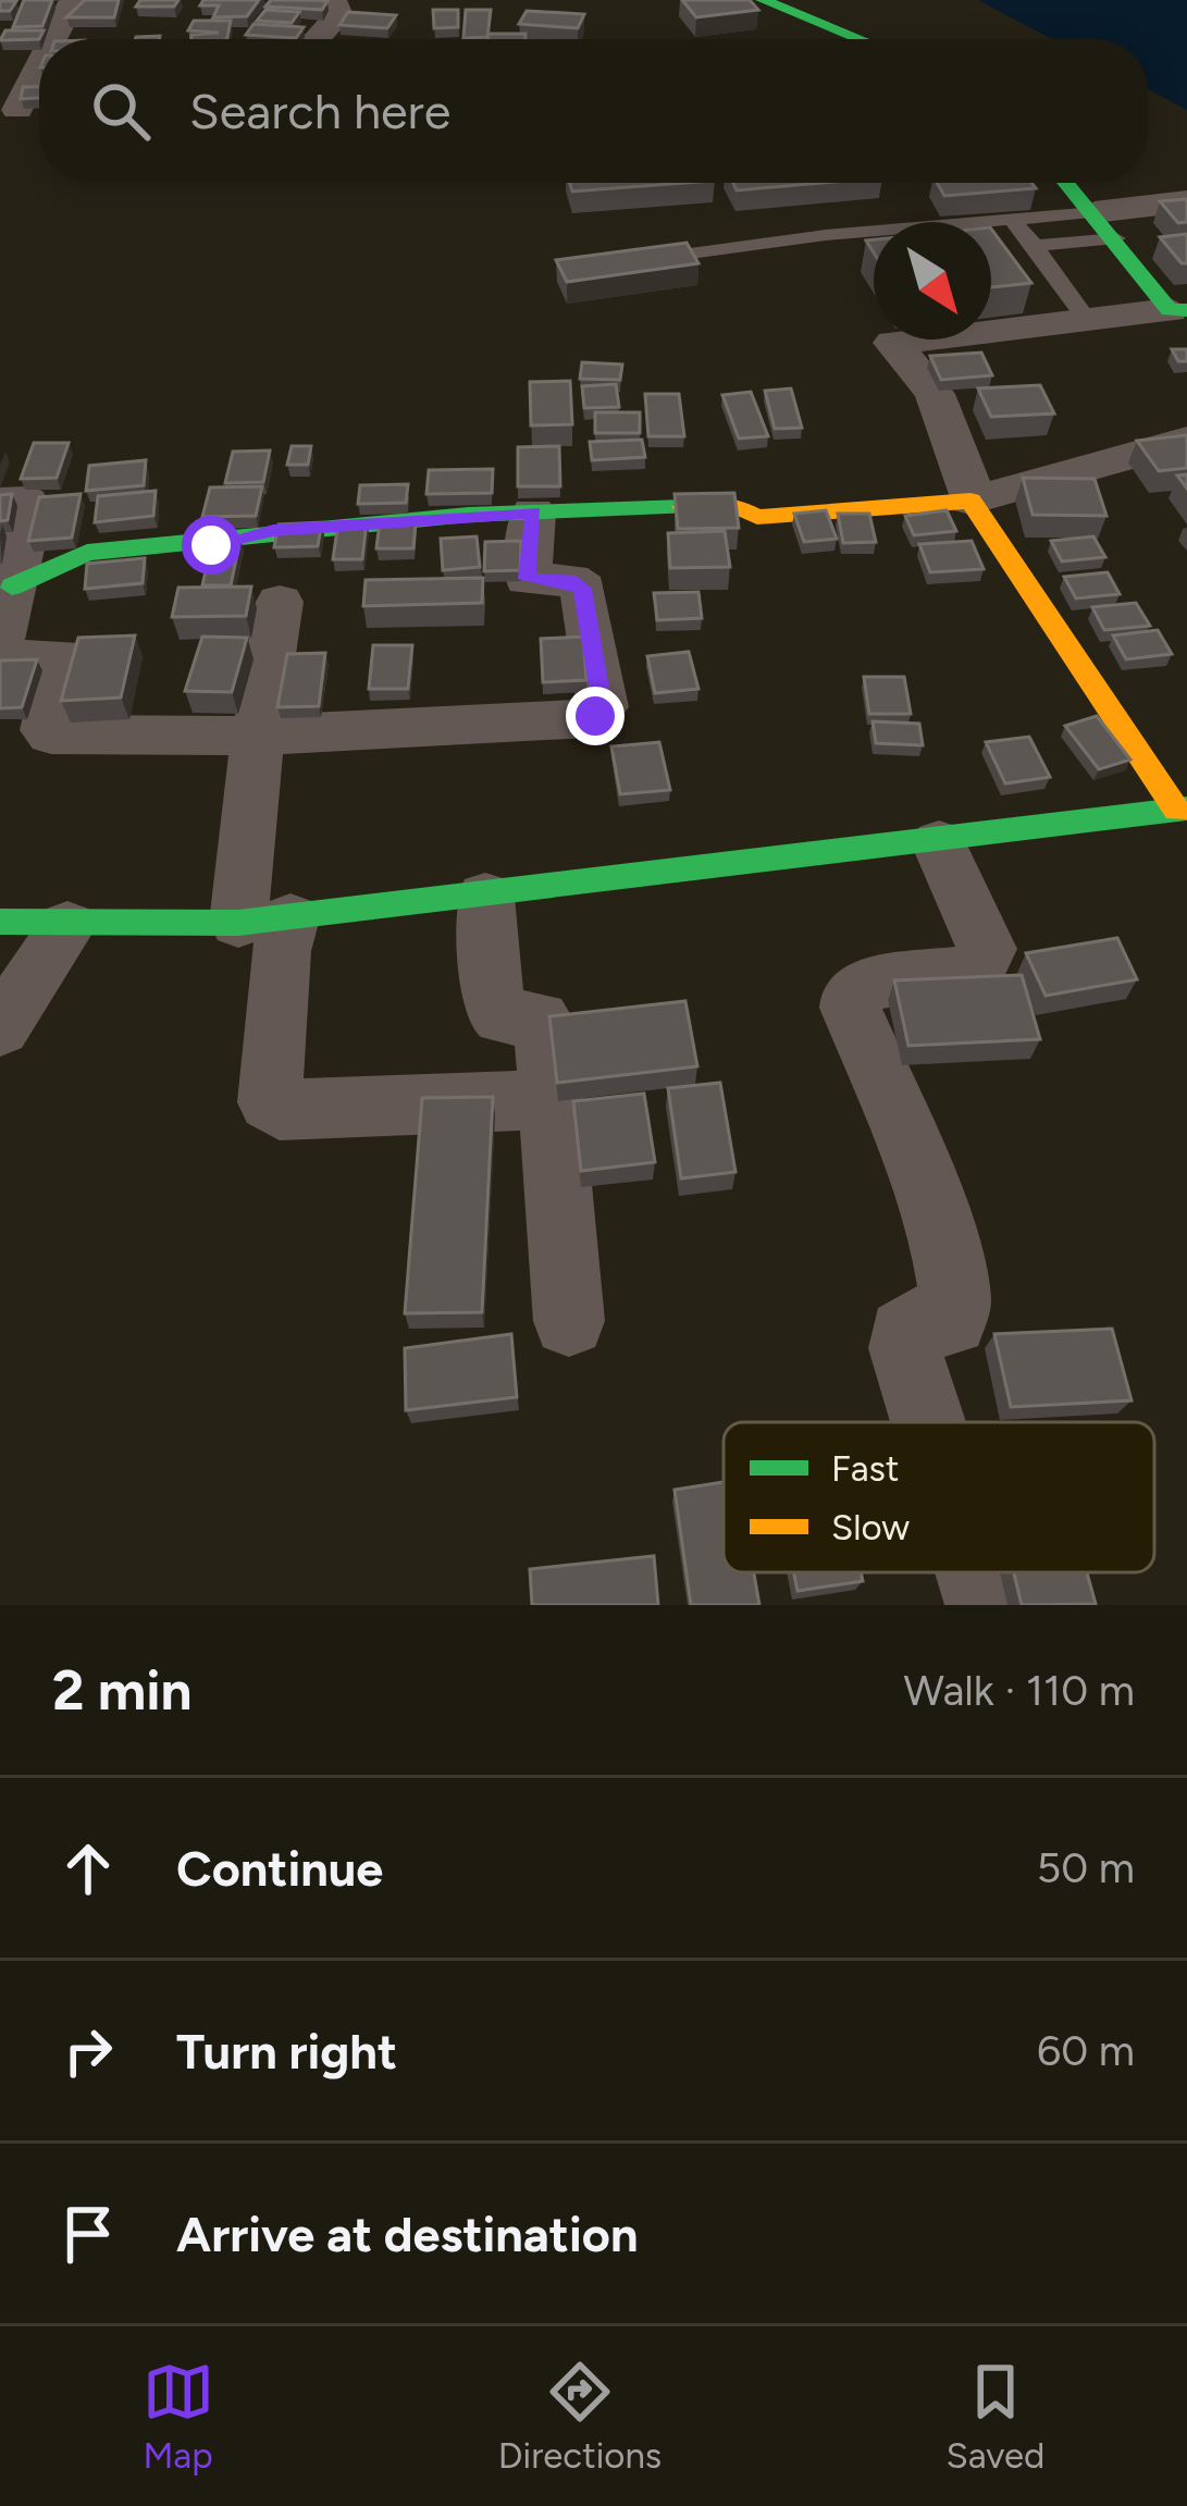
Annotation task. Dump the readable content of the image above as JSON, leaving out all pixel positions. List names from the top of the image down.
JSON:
{
  "legend": ["Fast", "Slow"],
  "north": "bottom right",
  "page": {
    "search": "Search here",
    "heading": ["2 min", "Walk · 110 m"],
    "list": [
      ["Continue", "50 m"],
      ["Turn right", "60 m"],
      "Arrive at destination"
    ],
    "nav": ["Map", "Directions", "Saved"]
  }
}
